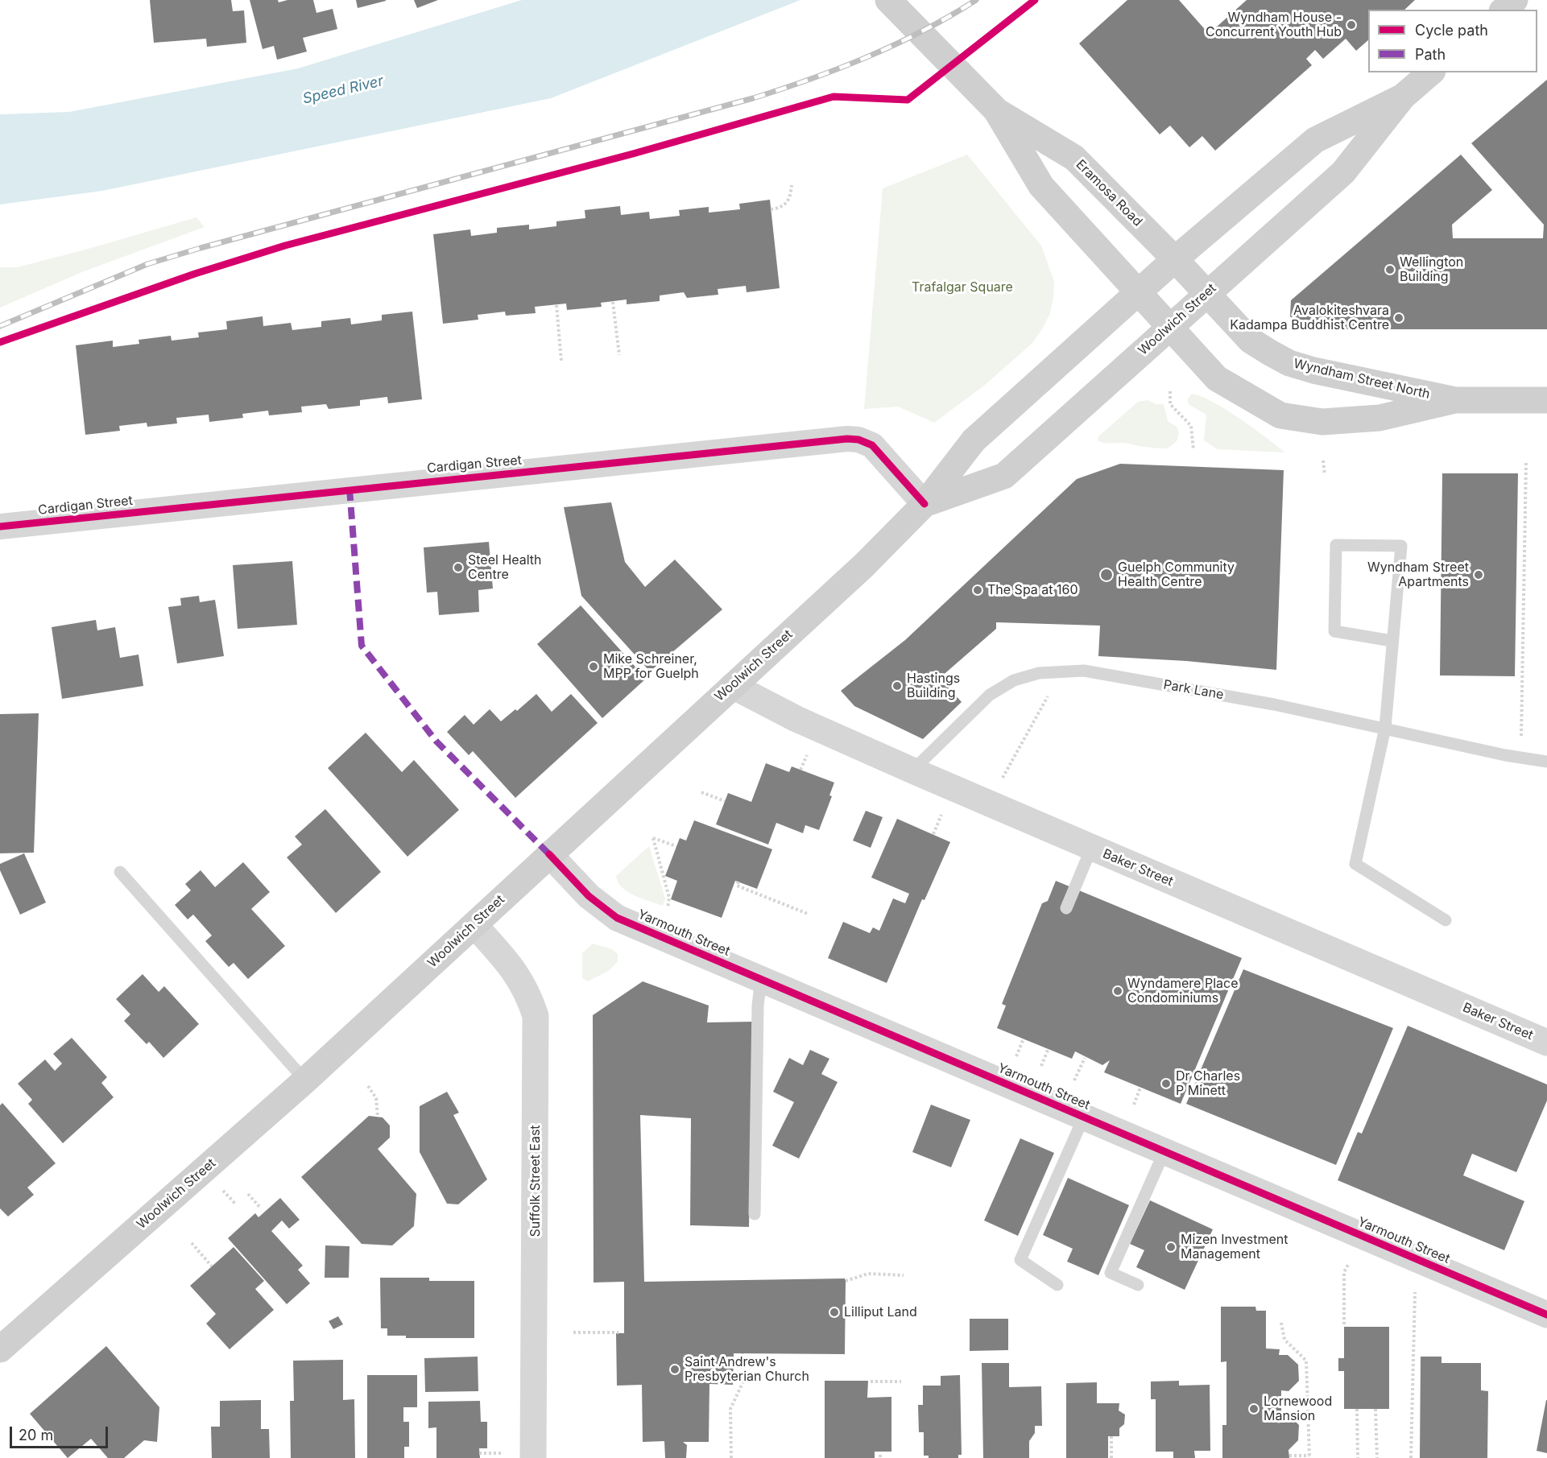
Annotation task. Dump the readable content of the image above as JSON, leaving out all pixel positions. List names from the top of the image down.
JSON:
{
  "streets": {
    "main road": ["Eramosa Road", "Woolwich Street", "Wyndham Street North"],
    "street": [
      "Cardigan Street",
      "Baker Street",
      "Yarmouth Street",
      "Suffolk Street East"
    ],
    "lane": ["Park Lane"]
  },
  "crossings": [
    ["Eramosa Road", "Woolwich Street"],
    ["Eramosa Road", "Wyndham Street North"],
    ["Woolwich Street", "Wyndham Street North"],
    ["Woolwich Street", "Cardigan Street"],
    ["Woolwich Street", "Baker Street"],
    ["Woolwich Street", "Yarmouth Street"],
    ["Woolwich Street", "Suffolk Street East"],
    ["Park Lane", "Baker Street"]
  ],
  "water": ["Speed River"],
  "parks": ["Trafalgar Square"],
  "places": [
    "Wyndham House - Concurrent Youth Hub",
    "Wellington Building",
    "Avalokiteshvara Kadampa Buddhist Centre",
    "Steel Health Centre",
    "Guelph Community Health Centre",
    "Wyndham Street Apartments",
    "The Spa at 160",
    "Mike Schreiner, MPP for Guelph",
    "Hastings Building",
    "Wyndamere Place Condominiums",
    "Dr Charles P Minett",
    "Mizen Investment Management",
    "Lilliput Land",
    "Saint Andrew's Presbyterian Church",
    "Lornewood Mansion"
  ],
  "legend": ["Cycle path", "Path"],
  "scale_bar": "20 m"
}
